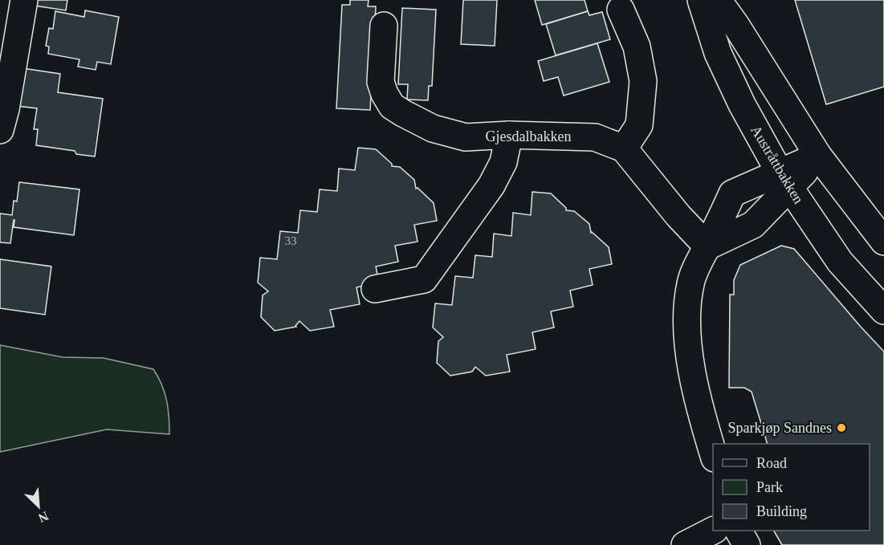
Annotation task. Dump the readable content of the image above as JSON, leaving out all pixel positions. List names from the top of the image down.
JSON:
{
  "streets": {
    "street": ["Gjesdalbakken", "Austråttbakken"]
  },
  "places": ["Sparkjøp Sandnes"],
  "house_numbers": ["33"],
  "legend": ["Road", "Park", "Building"],
  "north": "bottom right"
}
